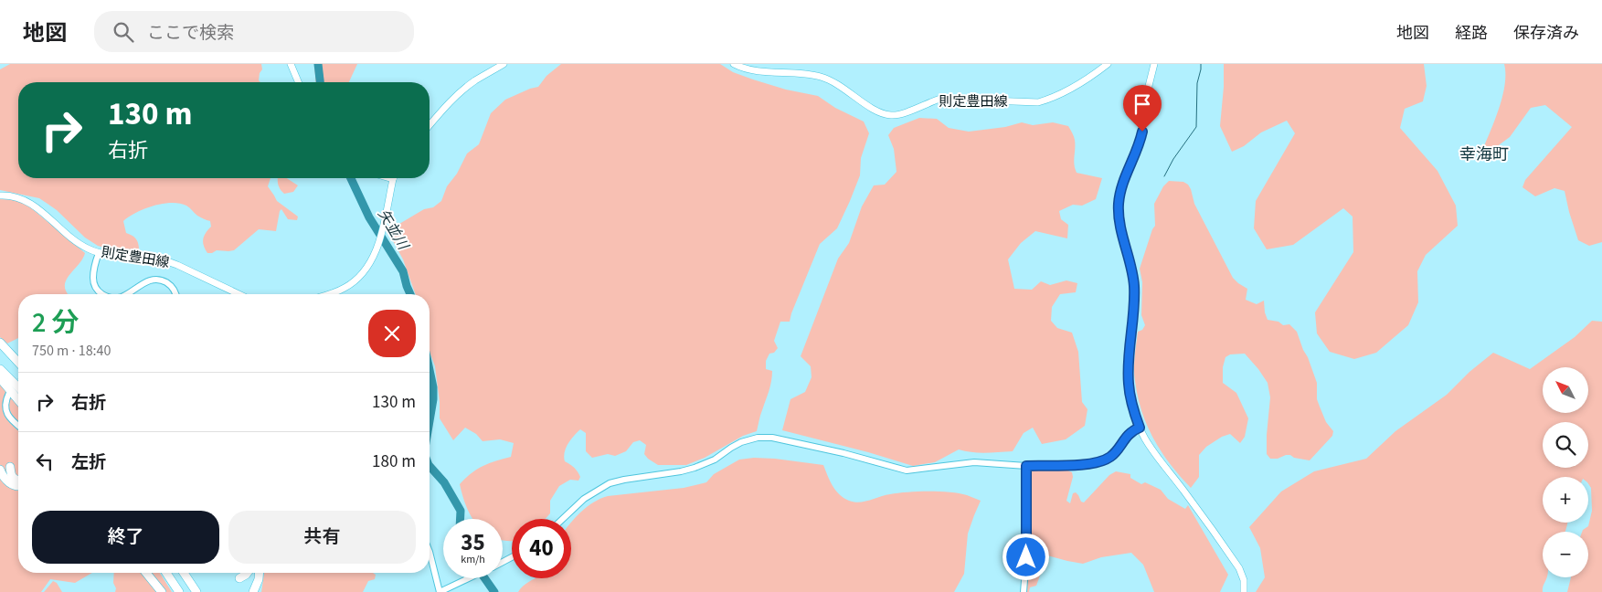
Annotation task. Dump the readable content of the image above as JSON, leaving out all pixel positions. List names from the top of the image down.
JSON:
{
  "streets": {
    "main road": ["則定豊田線"]
  },
  "districts": ["幸海町"],
  "water": ["矢並川"],
  "north": "top left",
  "page": {
    "header": "地図",
    "search": "ここで検索",
    "nav": ["地図", "経路", "保存済み"],
    "turn": ["130 m", "右折"],
    "heading": ["2 分", "750 m · 18:40"],
    "map_buttons": ["+", "−"],
    "list": [
      {
        "name": "右折",
        "value": "130 m"
      },
      {
        "name": "左折",
        "value": "180 m"
      }
    ],
    "buttons": ["終了", "共有"],
    "speed": "35 km/h",
    "limit": "40"
  }
}
